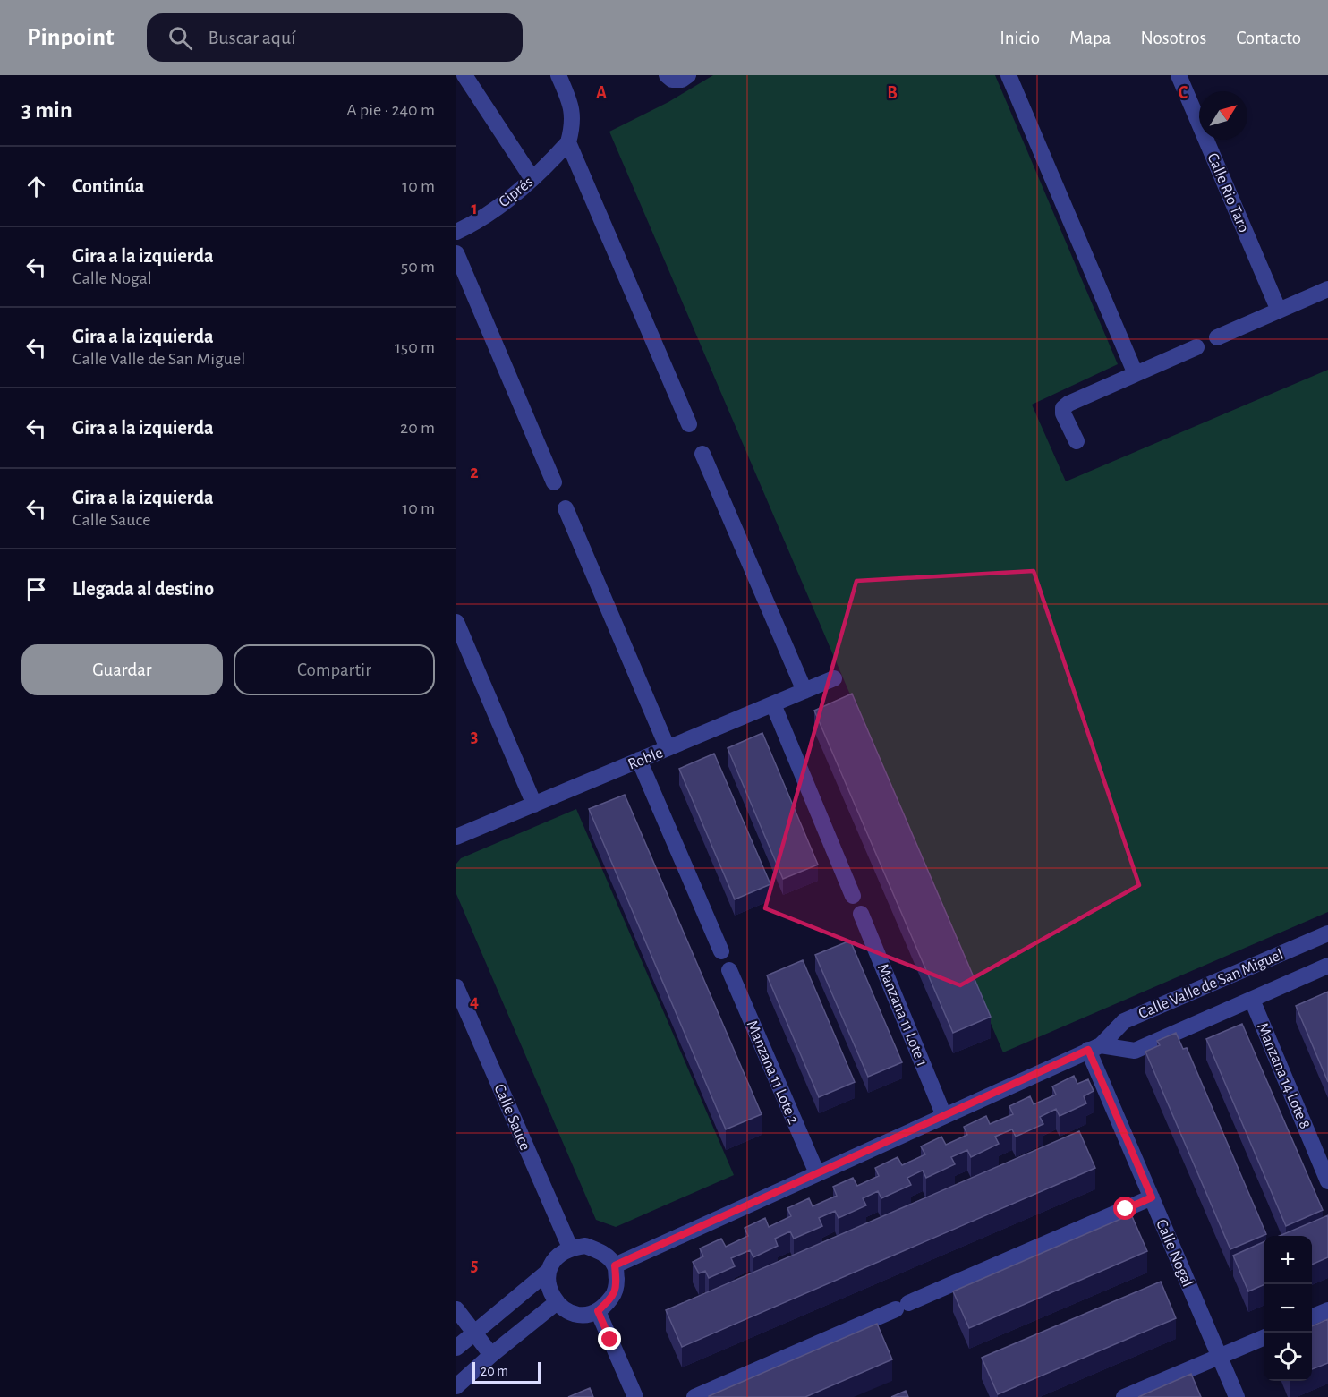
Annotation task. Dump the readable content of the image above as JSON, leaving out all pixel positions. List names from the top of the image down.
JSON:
{
  "streets": {
    "street": [
      "Ciprés",
      "Calle Rio Taro",
      "Roble",
      "Calle Valle de San Miguel",
      "Manzana 11 Lote 1",
      "Manzana 11 Lote 2",
      "Manzana 14 Lote 8",
      "Calle Sauce",
      "Calle Nogal"
    ]
  },
  "crossings": [
    ["Calle Valle de San Miguel", "Manzana 11 Lote 1"],
    ["Calle Valle de San Miguel", "Manzana 11 Lote 2"],
    ["Calle Valle de San Miguel", "Manzana 14 Lote 8"],
    ["Calle Valle de San Miguel", "Calle Sauce"],
    ["Calle Valle de San Miguel", "Calle Nogal"]
  ],
  "scale_bar": "20 m",
  "north": "top right",
  "page": {
    "header": "Pinpoint",
    "search": "Buscar aquí",
    "nav": [
      "Inicio",
      "Mapa",
      "Nosotros",
      "Contacto"
    ],
    "heading": ["3 min", "A pie · 240 m"],
    "list": [
      ["Continúa", "10 m"],
      ["Gira a la izquierda", "Calle Nogal", "50 m"],
      ["Gira a la izquierda", "Calle Valle de San Miguel", "150 m"],
      ["Gira a la izquierda", "20 m"],
      ["Gira a la izquierda", "Calle Sauce", "10 m"],
      "Llegada al destino"
    ],
    "buttons": ["Guardar", "Compartir"],
    "map_buttons": ["+", "−"],
    "scale": "20 m"
  },
  "grid": {
    "columns": ["A", "B", "C"],
    "rows": [
      "1",
      "2",
      "3",
      "4",
      "5"
    ]
  }
}
